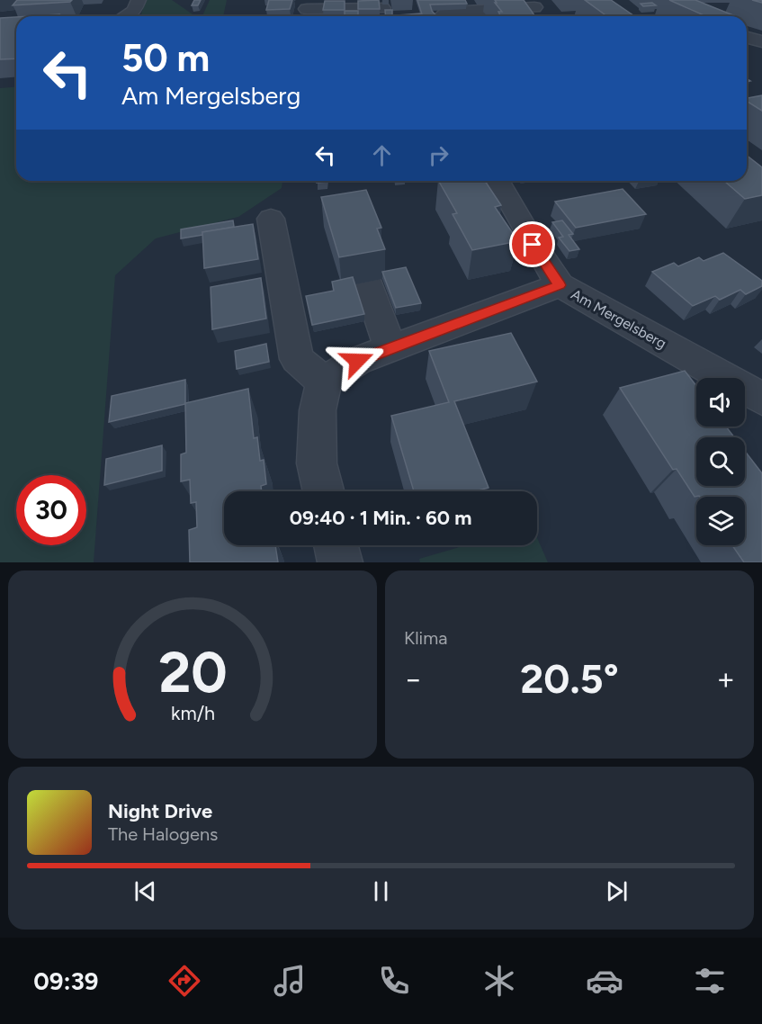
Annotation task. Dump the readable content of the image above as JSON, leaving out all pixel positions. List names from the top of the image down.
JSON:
{
  "streets": {
    "street": ["Am Mergelsberg"]
  },
  "page": {
    "turn": ["50 m", "Am Mergelsberg"],
    "limit": "30",
    "trip": "09:40 · 1 Min. · 60 m",
    "tile": "Klima",
    "heat": ["−", "20.5°", "+"],
    "song": ["Night Drive", "The Halogens"],
    "tabs": "09:39",
    "gauge": ["20", "km/h"]
  }
}
